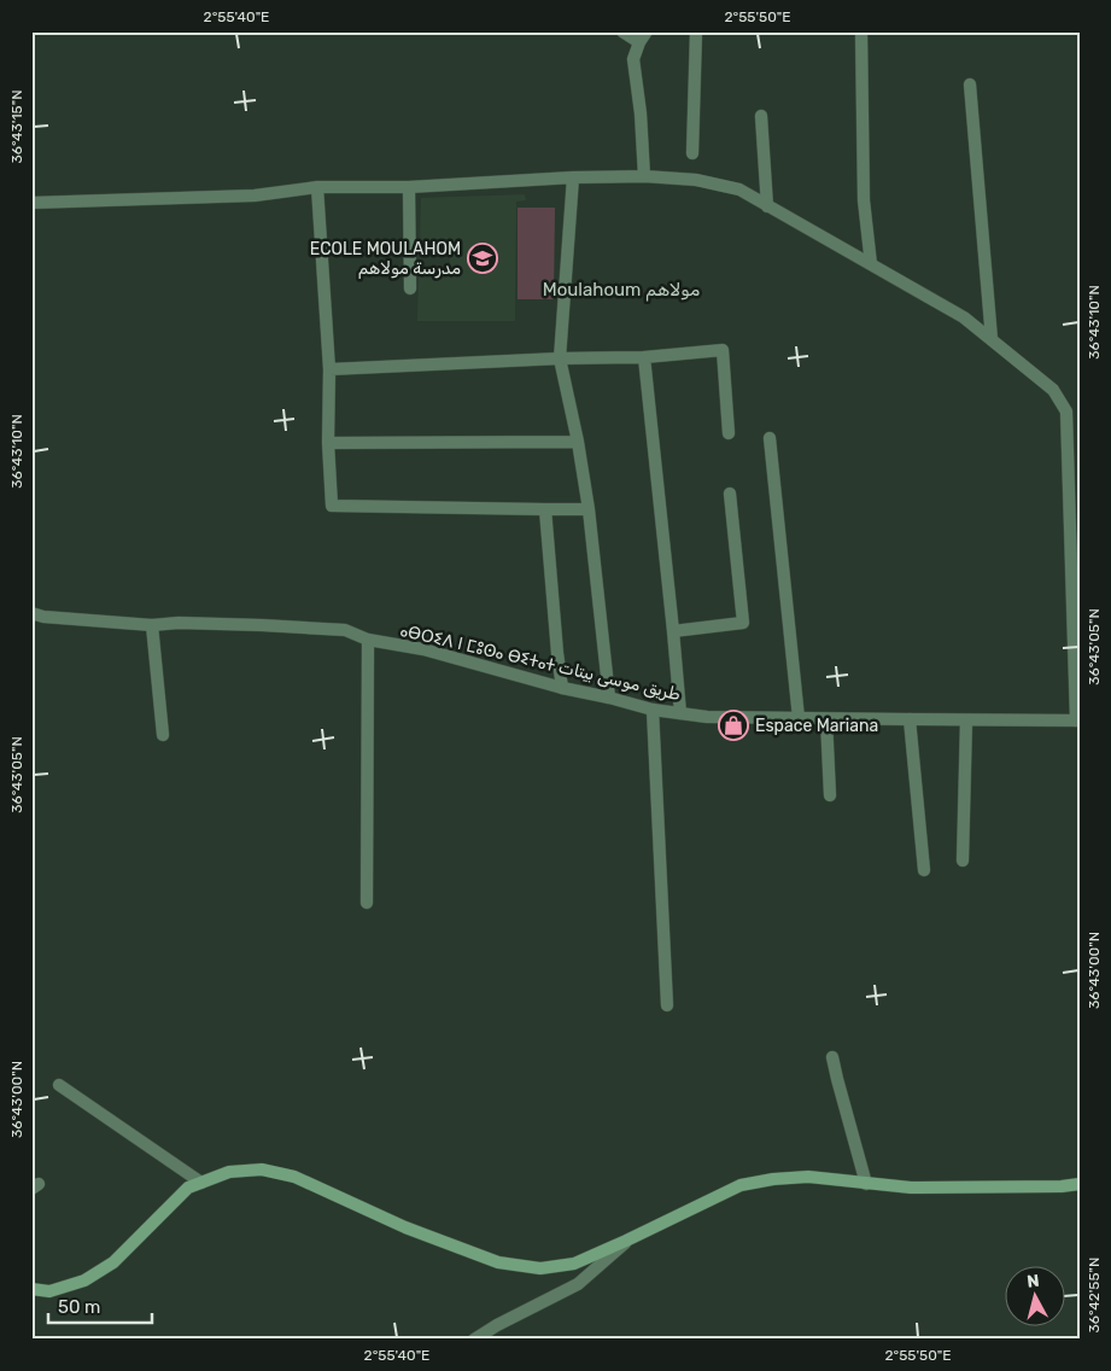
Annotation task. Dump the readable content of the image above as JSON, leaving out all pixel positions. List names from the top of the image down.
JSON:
{
  "streets": {
    "street": ["ⴰⴱⵔⵉⴷ ⵏ ⵎⵓⵙⴰ ⴱⵉⵜⴰⵜ طريق موسى بيتات"]
  },
  "districts": ["Moulahoum مولاهم"],
  "places": {
    "school or university": ["ECOLE MOULAHOM مدرسة مولاهم"],
    "shop": ["Espace Mariana"]
  },
  "scale_bar": "50 m",
  "north": "top",
  "coordinates": [
    "2°55'40\"E",
    "2°55'50\"E",
    "36°43'15\"N",
    "36°43'10\"N",
    "36°43'05\"N",
    "36°43'00\"N",
    "36°42'55\"N"
  ]
}
